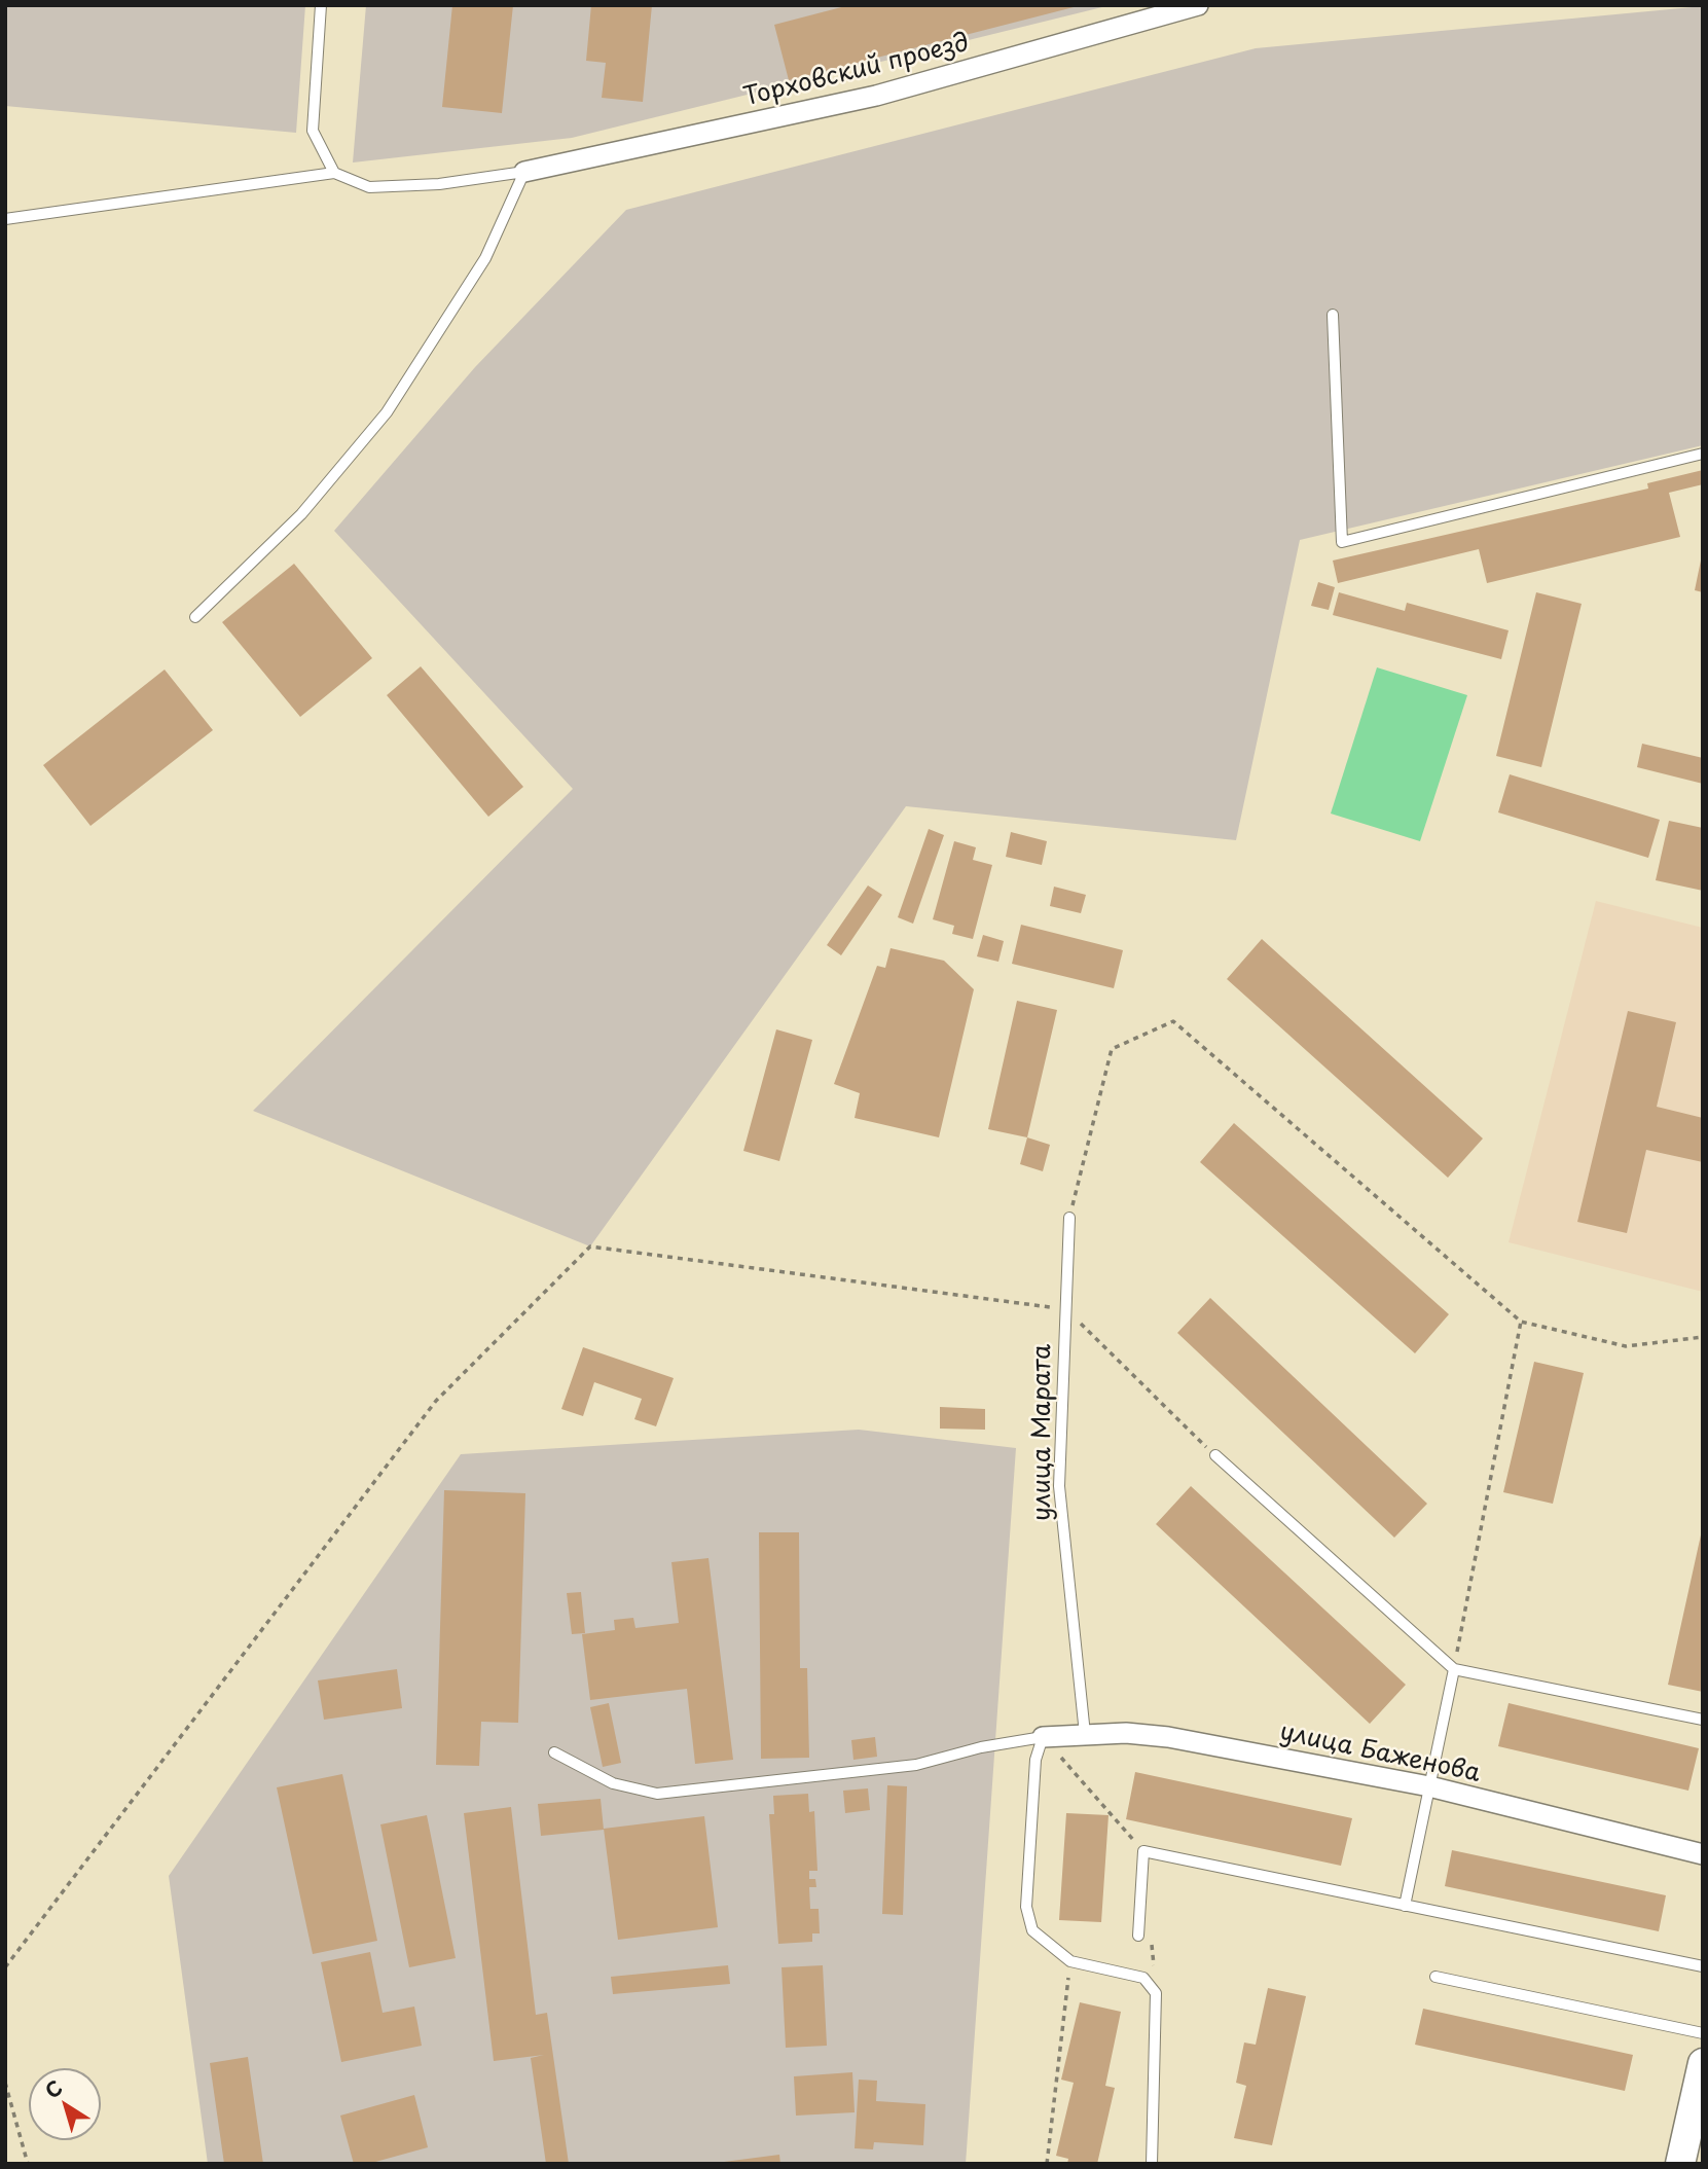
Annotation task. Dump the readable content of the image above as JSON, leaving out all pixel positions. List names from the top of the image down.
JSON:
{
  "streets": {
    "street": ["Торховский проезд", "улица Баженова"],
    "lane": ["улица Марата"]
  },
  "crossings": [
    ["улица Марата", "улица Баженова"]
  ],
  "north": "top left"
}
